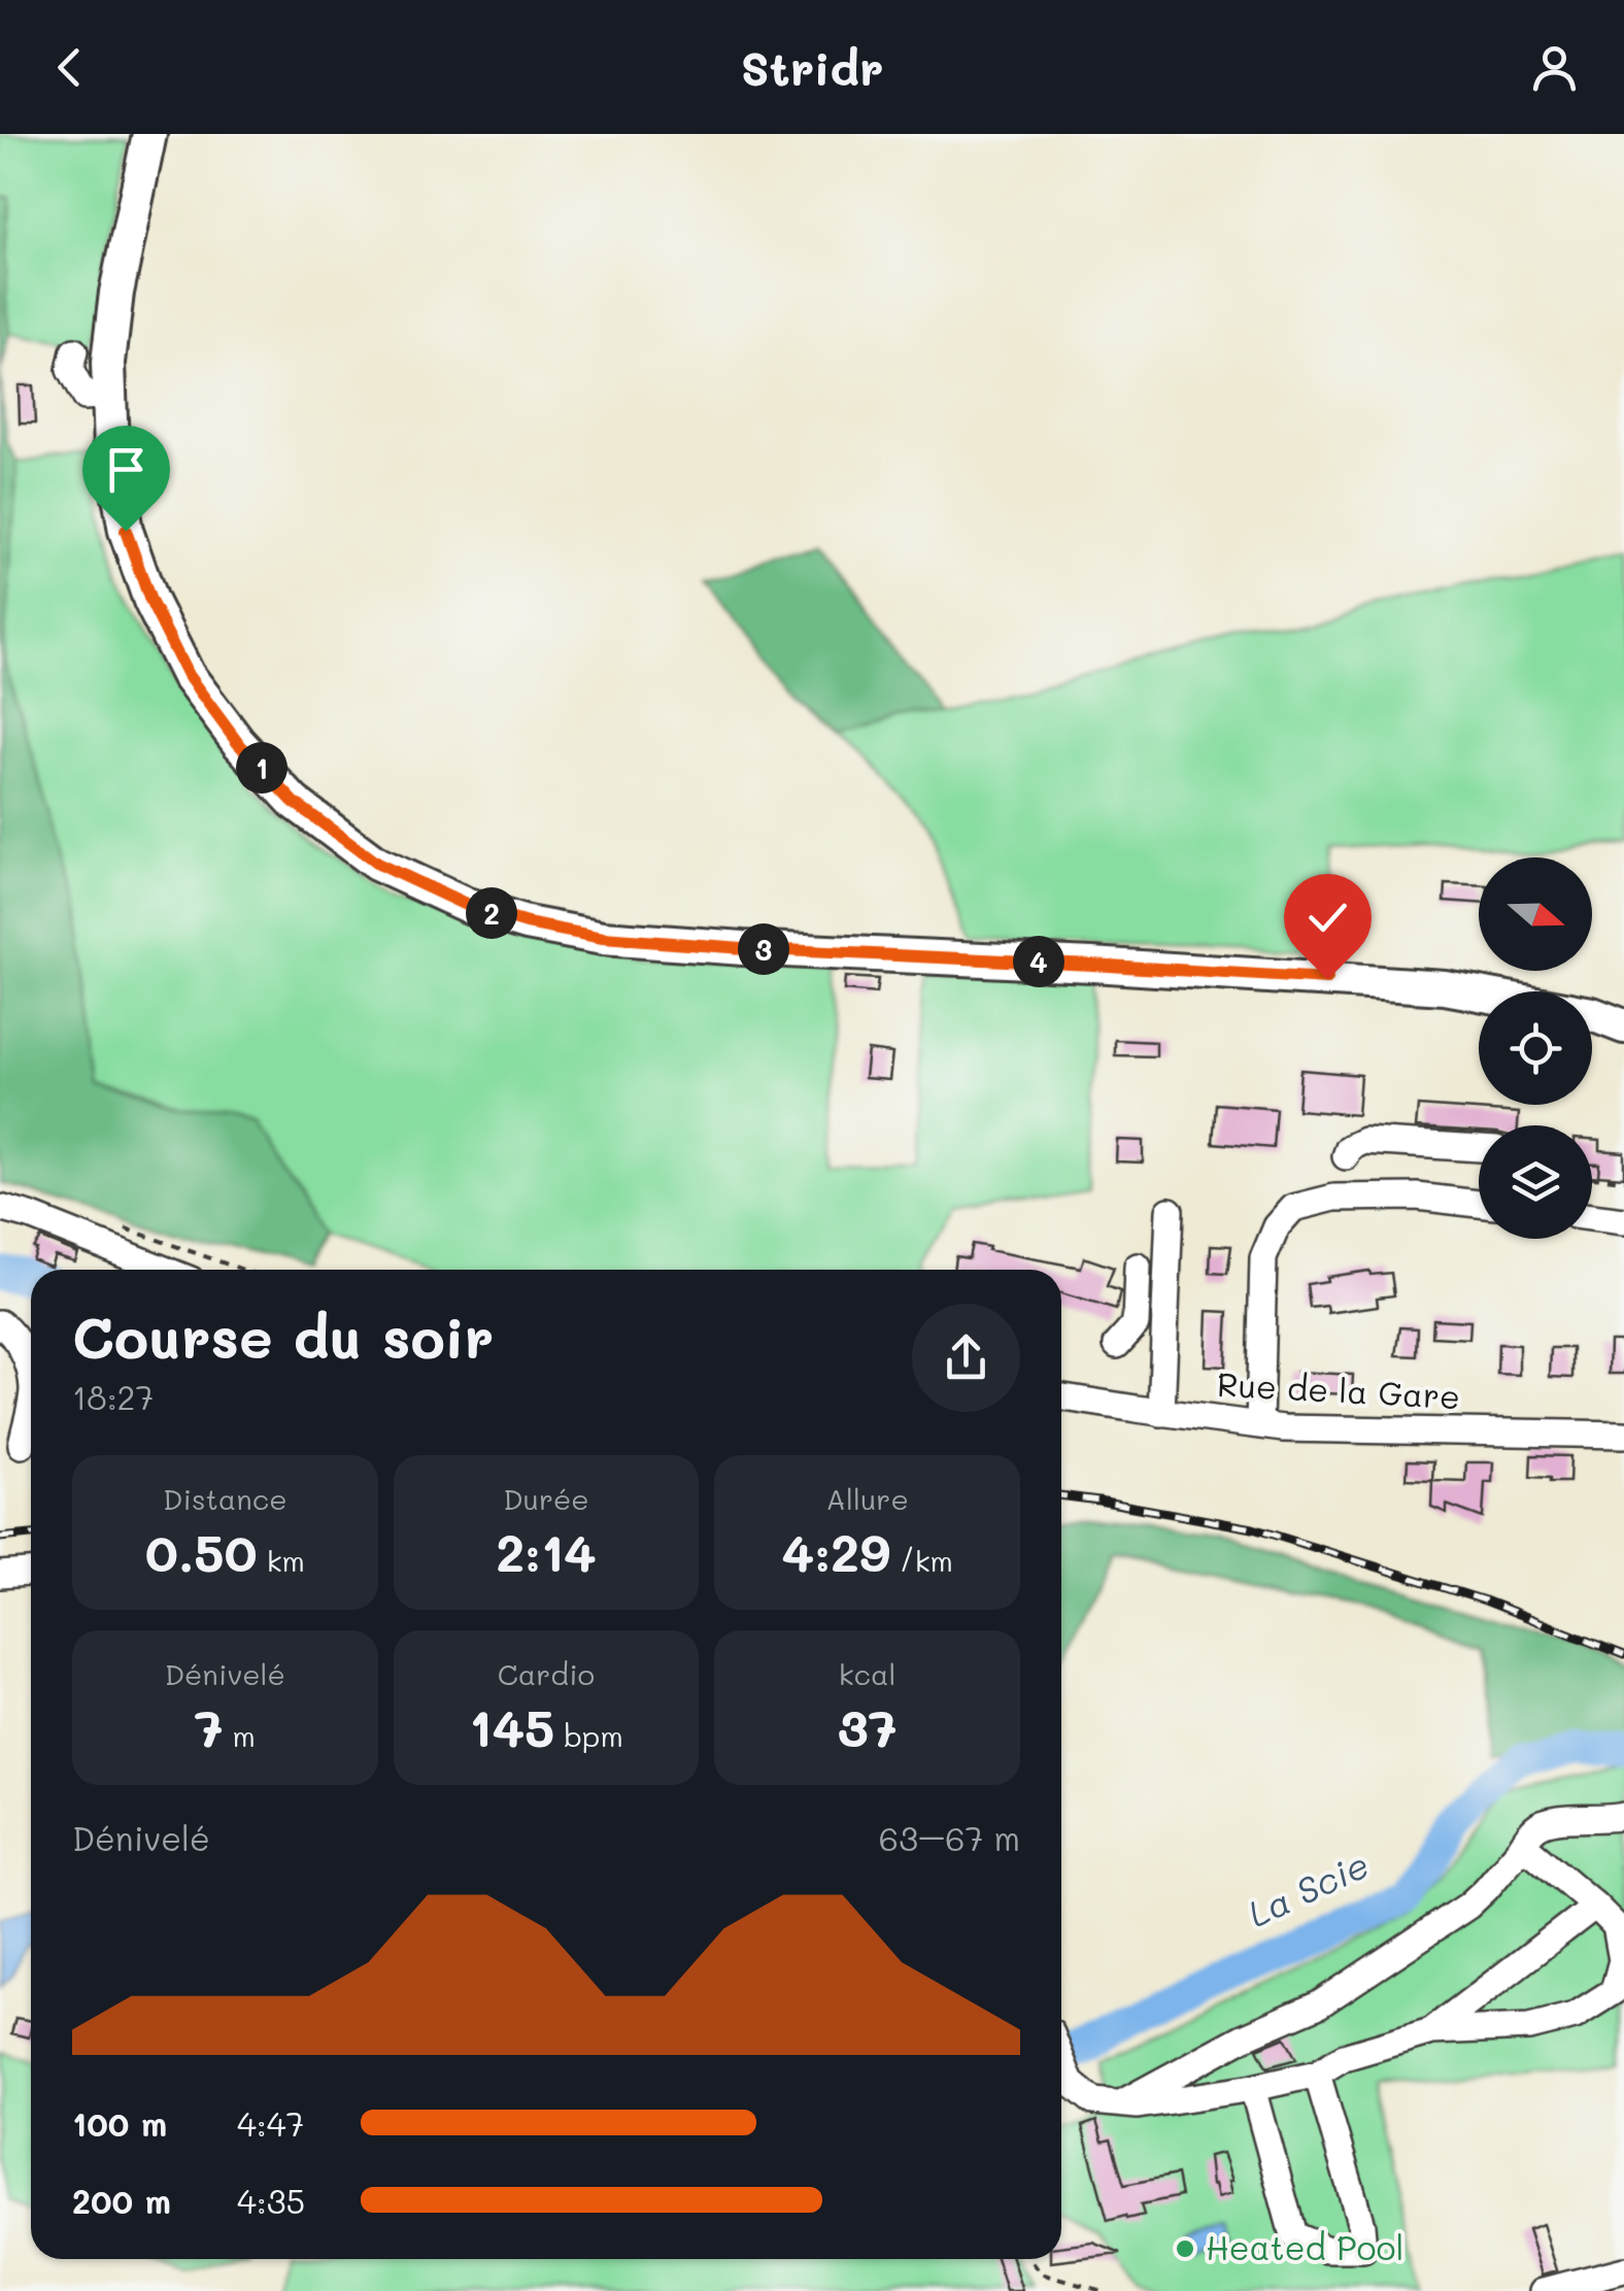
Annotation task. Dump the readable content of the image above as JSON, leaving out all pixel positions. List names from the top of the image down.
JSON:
{
  "streets": {
    "street": ["Rue de la Gare"]
  },
  "water": ["La Scie"],
  "places": ["Heated Pool"],
  "north": "right",
  "page": {
    "header": "Stridr",
    "pins": [
      "1",
      "2",
      "3",
      "4"
    ],
    "heading": ["Course du soir", "18:27"],
    "stats": [
      ["Distance", "0.50 km"],
      ["Durée", "2:14"],
      ["Allure", "4:29 /km"],
      ["Dénivelé", "7 m"],
      ["Cardio", "145 bpm"],
      ["kcal", "37"]
    ],
    "chart": ["Dénivelé", "63–67 m"],
    "list": [
      {
        "name": "100 m",
        "note": "4:47"
      },
      {
        "name": "200 m",
        "note": "4:35"
      }
    ]
  }
}
